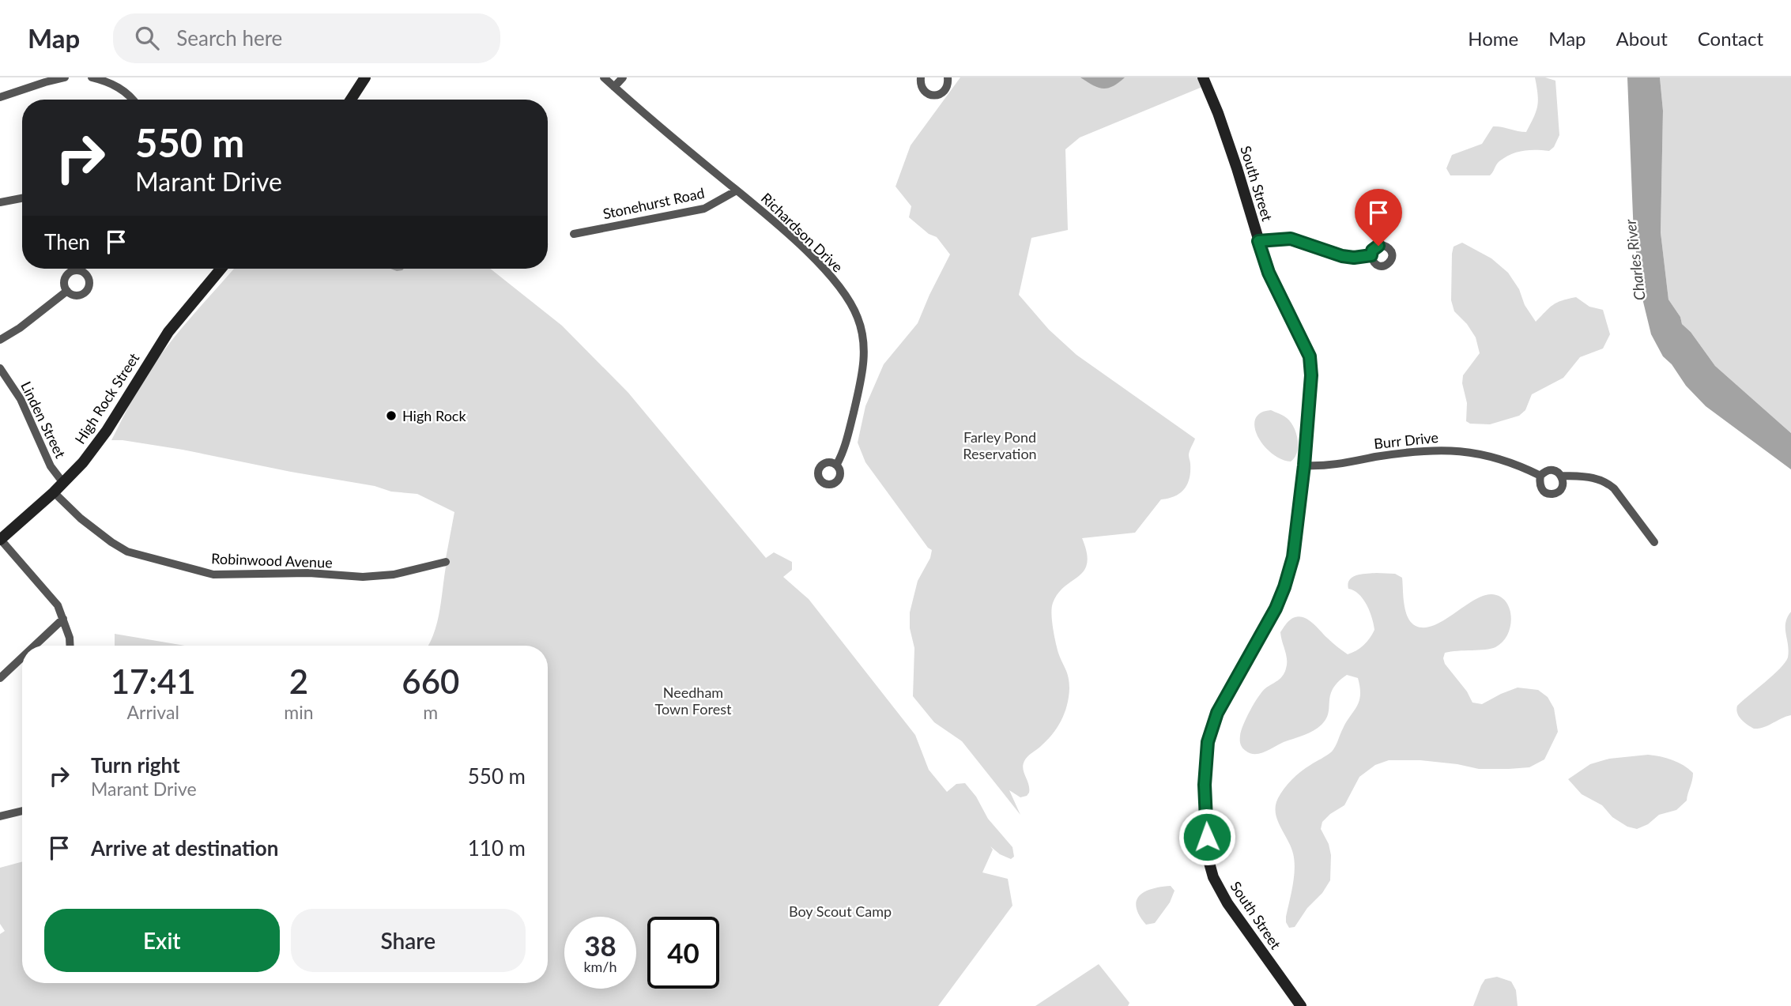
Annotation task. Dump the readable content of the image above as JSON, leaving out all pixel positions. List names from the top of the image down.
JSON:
{
  "streets": {
    "street": [
      "South Street",
      "Stonehurst Road",
      "Richardson Drive",
      "High Rock Street",
      "Linden Street",
      "Burr Drive",
      "Robinwood Avenue"
    ]
  },
  "crossings": [
    ["South Street", "Burr Drive"],
    ["Stonehurst Road", "Richardson Drive"],
    ["High Rock Street", "Linden Street"],
    ["High Rock Street", "Robinwood Avenue"]
  ],
  "water": ["Charles River"],
  "parks": ["Farley Pond Reservation", "Needham Town Forest", "Boy Scout Camp"],
  "places": ["High Rock"],
  "page": {
    "header": "Map",
    "search": "Search here",
    "nav": [
      "Home",
      "Map",
      "About",
      "Contact"
    ],
    "turn": ["550 m", "Marant Drive"],
    "then": "Then",
    "eta": [
      "17:41",
      "Arrival",
      "2",
      "min",
      "660",
      "m"
    ],
    "list": [
      {
        "name": "Turn right",
        "note": "Marant Drive",
        "value": "550 m"
      },
      {
        "name": "Arrive at destination",
        "value": "110 m"
      }
    ],
    "buttons": ["Exit", "Share"],
    "speed": "38 km/h",
    "limit": "40"
  }
}
